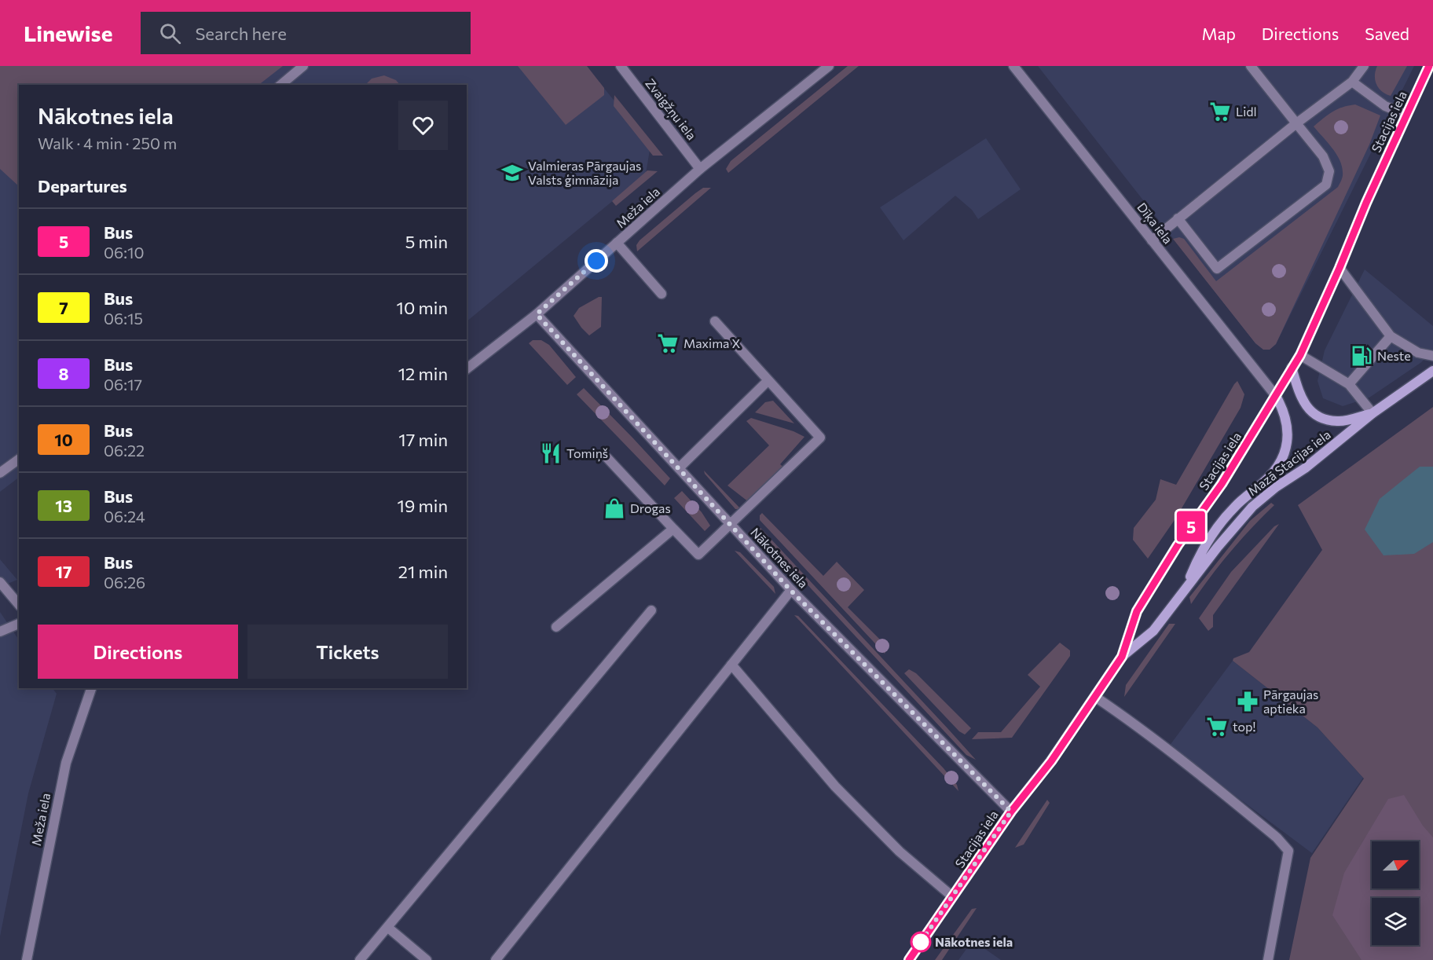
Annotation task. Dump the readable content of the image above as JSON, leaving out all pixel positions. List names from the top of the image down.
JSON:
{
  "streets": {
    "main road": ["Stacijas iela", "Mazā Stacijas iela"],
    "street": [
      "Zvaigžņu iela",
      "Meža iela",
      "Dīķa iela",
      "Nākotnes iela"
    ]
  },
  "crossings": [
    ["Zvaigžņu iela", "Meža iela"],
    ["Stacijas iela", "Dīķa iela"],
    ["Stacijas iela", "Mazā Stacijas iela"],
    ["Stacijas iela", "Nākotnes iela"],
    ["Meža iela", "Nākotnes iela"]
  ],
  "places": {
    "supermarket": ["Lidl", "Maxima X", "top!"],
    "school or university": ["Valmieras Pārgaujas Valsts ģimnāzija"],
    "fuel station": ["Neste"],
    "restaurant": ["Tomiņš"],
    "shop": ["Drogas"],
    "pharmacy": ["Pārgaujas aptieka"],
    "other": ["Nākotnes iela"]
  },
  "lines": ["bus line 5"],
  "north": "right",
  "page": {
    "header": "Linewise",
    "search": "Search here",
    "nav": ["Map", "Directions", "Saved"],
    "on_map": "5",
    "heading": [
      ["Nākotnes iela", "Walk · 4 min · 250 m"],
      "Departures"
    ],
    "list": [
      {
        "mark": "5",
        "name": "Bus",
        "note": "06:10",
        "value": "5 min"
      },
      {
        "mark": "7",
        "name": "Bus",
        "note": "06:15",
        "value": "10 min"
      },
      {
        "mark": "8",
        "name": "Bus",
        "note": "06:17",
        "value": "12 min"
      },
      {
        "mark": "10",
        "name": "Bus",
        "note": "06:22",
        "value": "17 min"
      },
      {
        "mark": "13",
        "name": "Bus",
        "note": "06:24",
        "value": "19 min"
      },
      {
        "mark": "17",
        "name": "Bus",
        "note": "06:26",
        "value": "21 min"
      }
    ],
    "buttons": ["Directions", "Tickets"]
  }
}
